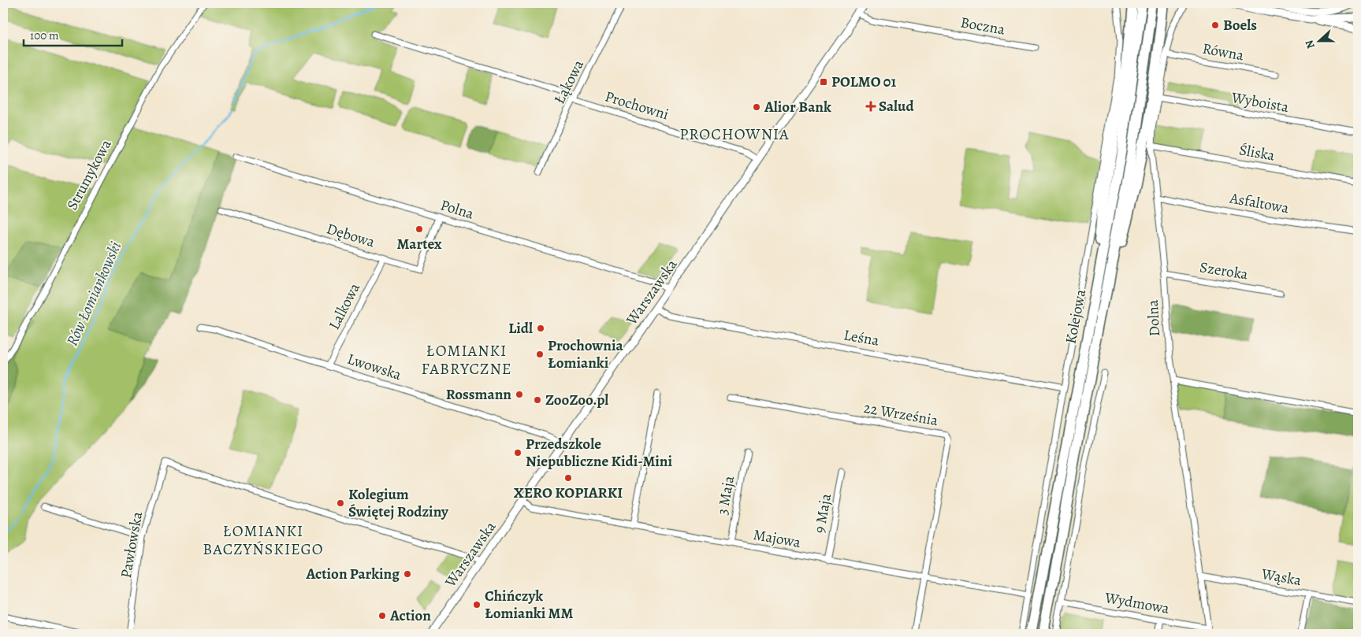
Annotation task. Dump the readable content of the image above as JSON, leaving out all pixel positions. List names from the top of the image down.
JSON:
{
  "streets": {
    "highway": ["Kolejowa"],
    "street": [
      "Boczna",
      "Równa",
      "Łąkowa",
      "Wyboista",
      "Prochowni",
      "Śliska",
      "Strumykowa",
      "Asfaltowa",
      "Polna",
      "Dębowa",
      "Szeroka",
      "Warszawska",
      "Lalkowa",
      "Dolna",
      "Leśna",
      "Lwowska",
      "22 Września",
      "3 Maja",
      "9 Maja",
      "Majowa",
      "Pawłowska",
      "Wąska",
      "Wydmowa"
    ]
  },
  "crossings": [
    ["Boczna", "Warszawska"],
    ["Równa", "Dolna"],
    ["Łąkowa", "Prochowni"],
    ["Wyboista", "Dolna"],
    ["Prochowni", "Warszawska"],
    ["Śliska", "Dolna"],
    ["Asfaltowa", "Dolna"],
    ["Polna", "Dębowa"],
    ["Polna", "Warszawska"],
    ["Dębowa", "Lalkowa"],
    ["Szeroka", "Dolna"],
    ["Warszawska", "Leśna"],
    ["Warszawska", "Lwowska"],
    ["Warszawska", "Majowa"],
    ["Warszawska", "Pawłowska"],
    ["Lalkowa", "Lwowska"],
    ["Kolejowa", "Leśna"],
    ["Kolejowa", "Majowa"],
    ["Dolna", "Wąska"],
    ["Dolna", "Wydmowa"],
    ["22 Września", "Majowa"],
    ["3 Maja", "Majowa"],
    ["9 Maja", "Majowa"]
  ],
  "districts": ["PROCHOWNIA", "ŁOMIANKI FABRYCZNE", "ŁOMIANKI BACZYŃSKIEGO"],
  "water": ["Rów Łomiankowski"],
  "places": {
    "other": [
      "Boels",
      "Alior Bank",
      "Martex",
      "Lidl",
      "Prochownia Łomianki",
      "Rossmann",
      "ZooZoo.pl",
      "Przedszkole Niepubliczne Kidi-Mini",
      "XERO KOPIARKI",
      "Kolegium Świętej Rodziny",
      "Action Parking",
      "Chińczyk Łomianki MM",
      "Action"
    ],
    "transit": ["POLMO 01"],
    "health": ["Salud"]
  },
  "scale_bar": "100 m",
  "north": "left"
}
